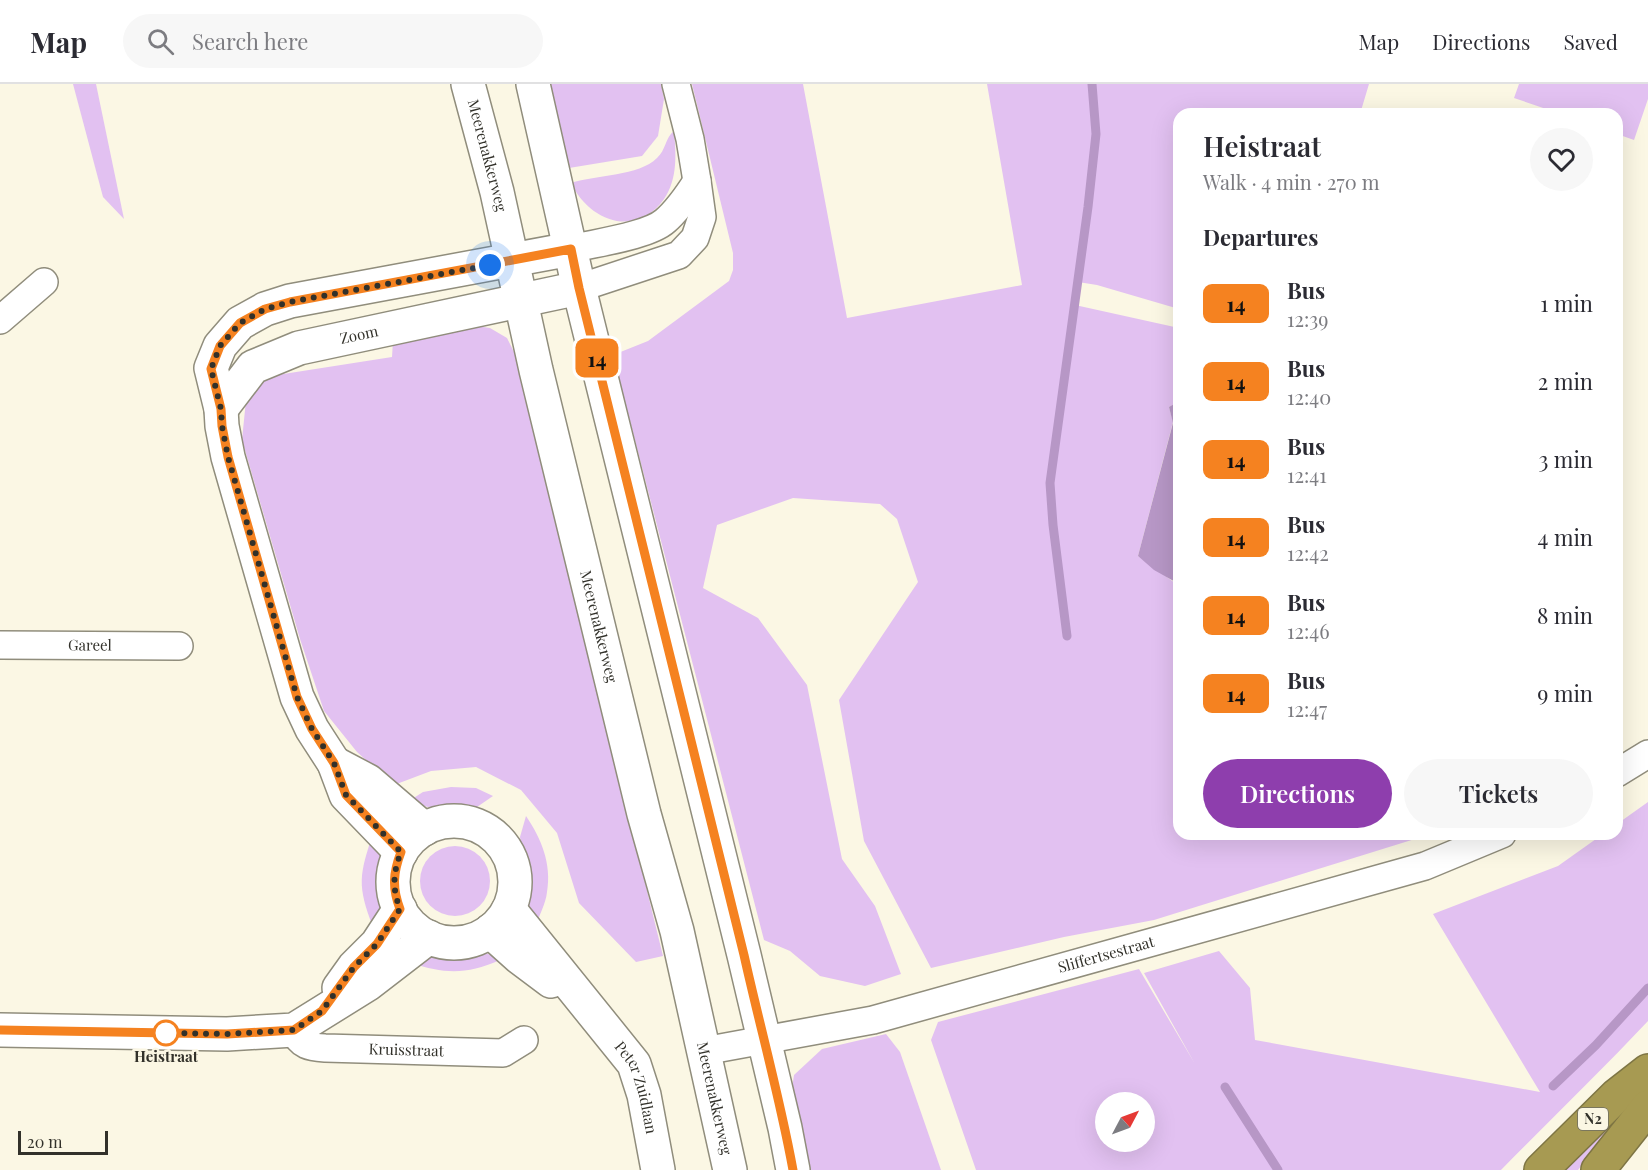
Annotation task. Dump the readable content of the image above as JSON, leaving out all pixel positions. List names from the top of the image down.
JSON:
{
  "streets": {
    "highway": ["N2"],
    "street": [
      "Meerenakkerweg",
      "Zoom",
      "Gareel",
      "Sliffertsestraat",
      "Kruisstraat",
      "Peter Zuidlaan"
    ]
  },
  "crossings": [
    ["Meerenakkerweg", "Zoom"],
    ["Meerenakkerweg", "Sliffertsestraat"]
  ],
  "places": ["Heistraat"],
  "lines": ["bus line 14"],
  "scale_bar": "20 m",
  "north": "top right",
  "page": {
    "header": "Map",
    "search": "Search here",
    "nav": ["Map", "Directions", "Saved"],
    "on_map": "14",
    "heading": [
      ["Heistraat", "Walk · 4 min · 270 m"],
      "Departures"
    ],
    "list": [
      {
        "mark": "14",
        "name": "Bus",
        "note": "12:39",
        "value": "1 min"
      },
      {
        "mark": "14",
        "name": "Bus",
        "note": "12:40",
        "value": "2 min"
      },
      {
        "mark": "14",
        "name": "Bus",
        "note": "12:41",
        "value": "3 min"
      },
      {
        "mark": "14",
        "name": "Bus",
        "note": "12:42",
        "value": "4 min"
      },
      {
        "mark": "14",
        "name": "Bus",
        "note": "12:46",
        "value": "8 min"
      },
      {
        "mark": "14",
        "name": "Bus",
        "note": "12:47",
        "value": "9 min"
      }
    ],
    "buttons": ["Directions", "Tickets"],
    "scale": "20 m"
  }
}
